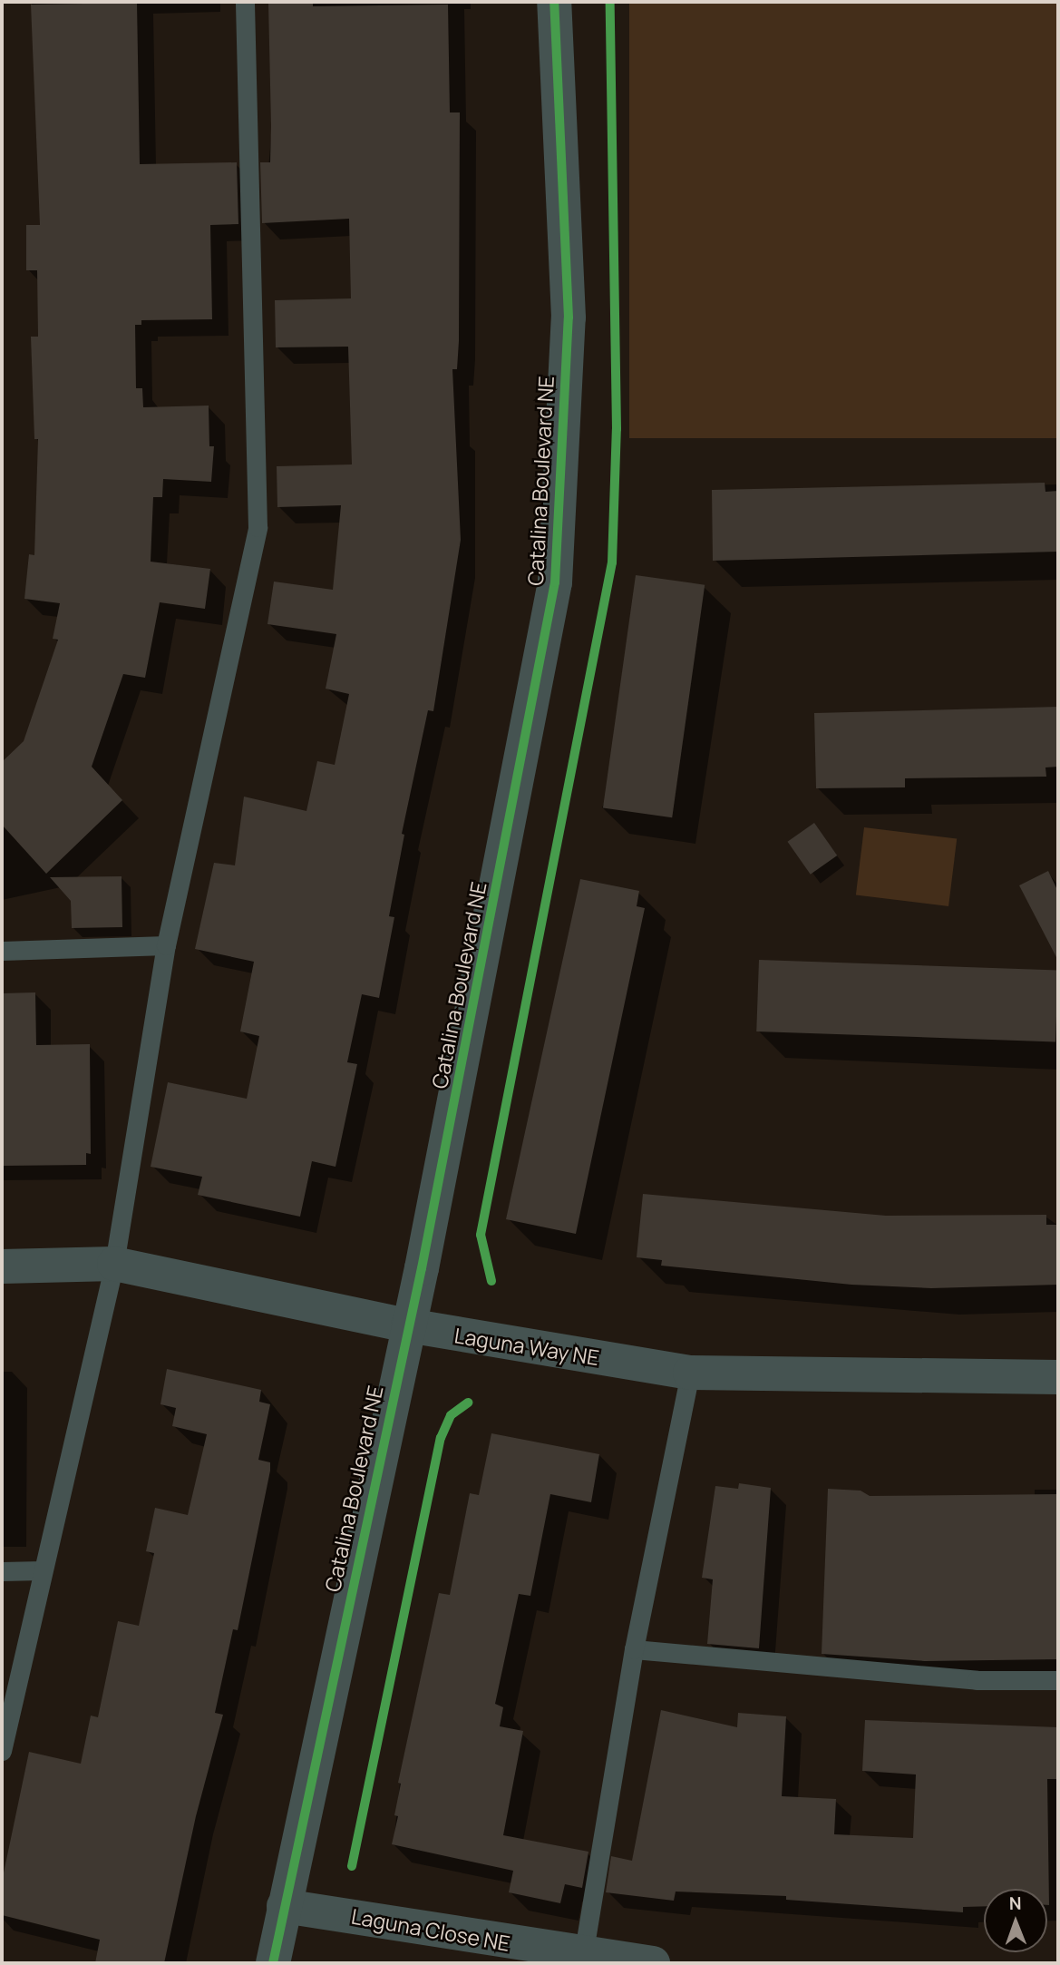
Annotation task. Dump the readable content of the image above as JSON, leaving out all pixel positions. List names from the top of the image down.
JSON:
{
  "streets": {
    "street": ["Catalina Boulevard NE", "Laguna Way NE", "Laguna Close NE"]
  },
  "crossings": [
    ["Catalina Boulevard NE", "Laguna Way NE"],
    ["Catalina Boulevard NE", "Laguna Close NE"]
  ],
  "north": "top"
}
